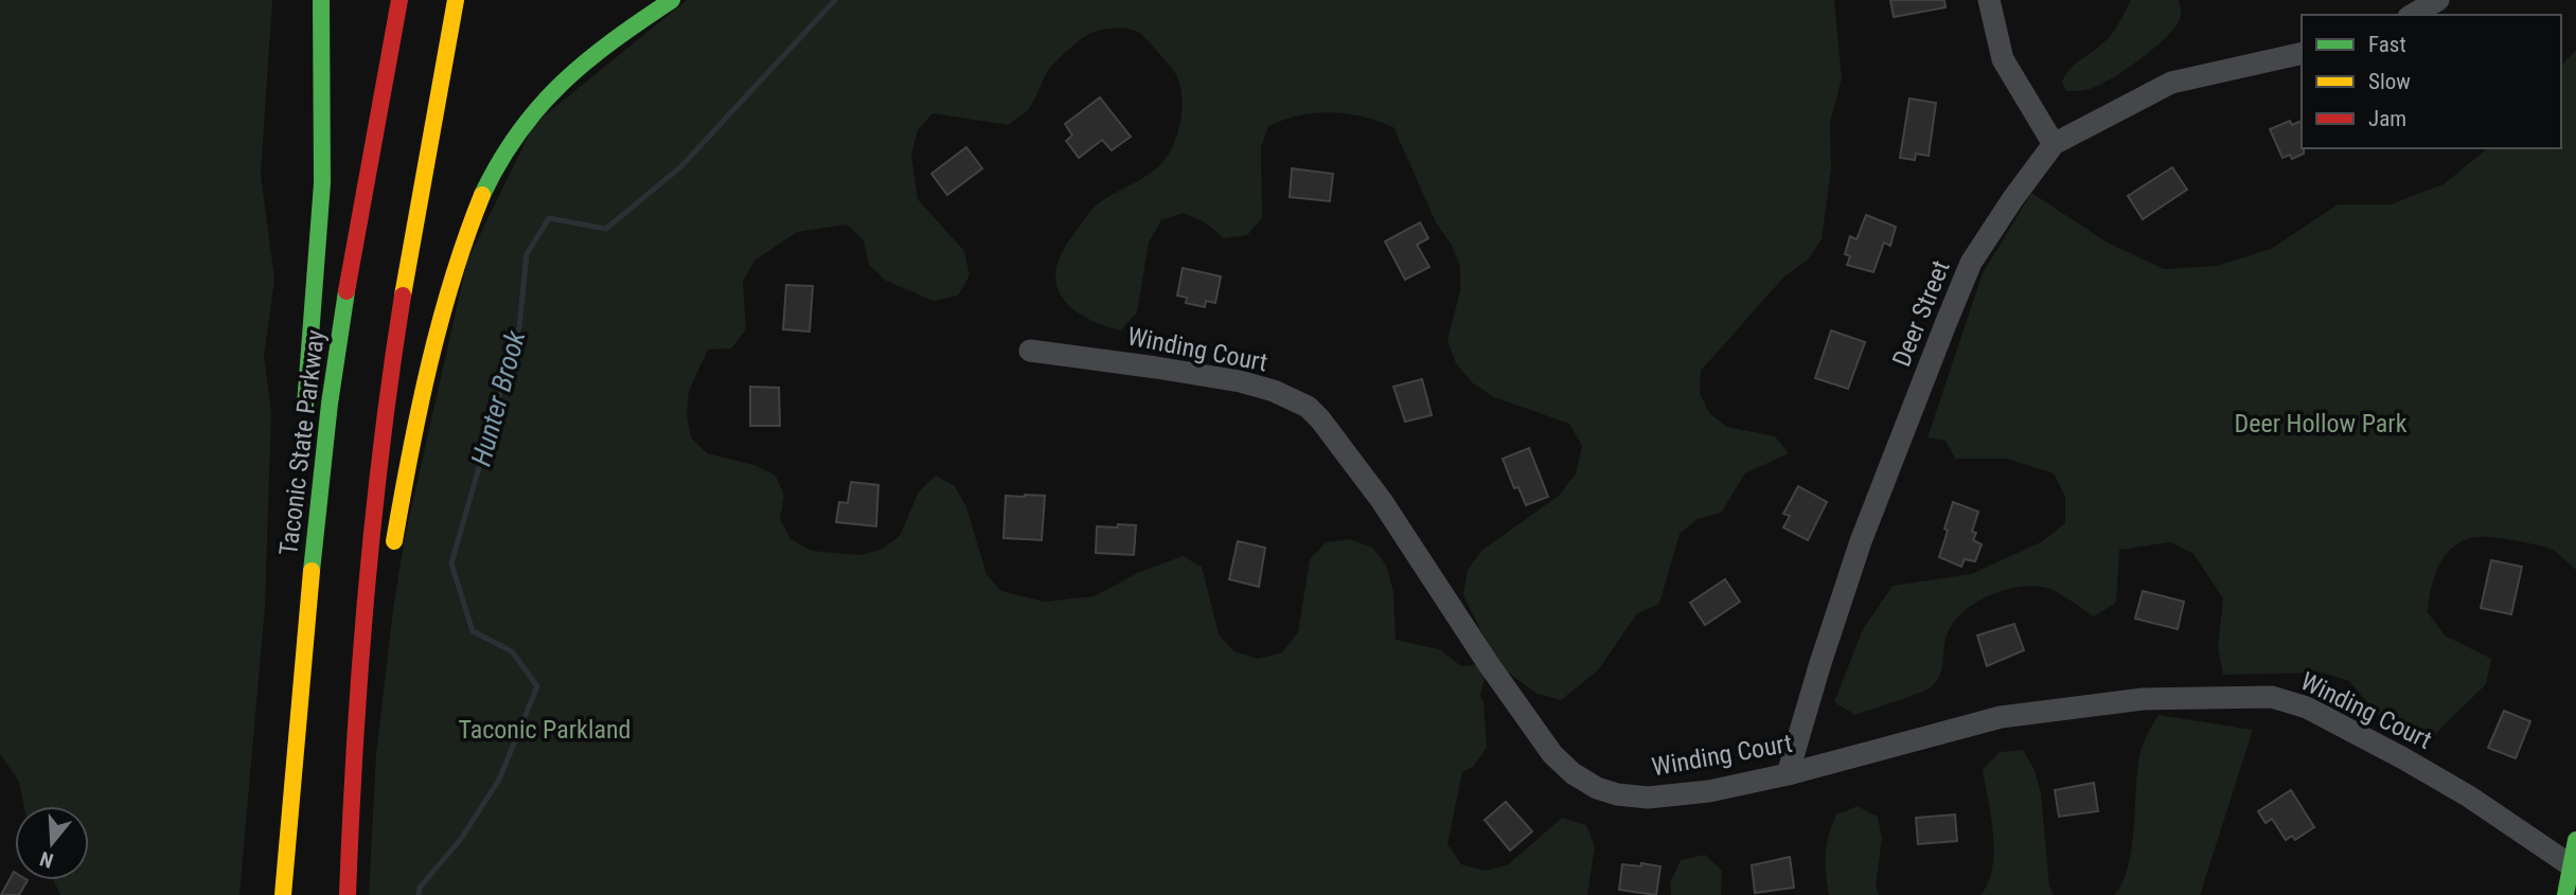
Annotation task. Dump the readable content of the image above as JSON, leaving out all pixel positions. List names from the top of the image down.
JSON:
{
  "streets": {
    "main road": ["Taconic State Parkway"],
    "street": ["Deer Street", "Winding Court"]
  },
  "crossings": [
    ["Deer Street", "Winding Court"]
  ],
  "water": ["Hunter Brook"],
  "parks": ["Deer Hollow Park", "Taconic Parkland"],
  "legend": ["Fast", "Slow", "Jam"],
  "north": "bottom"
}
